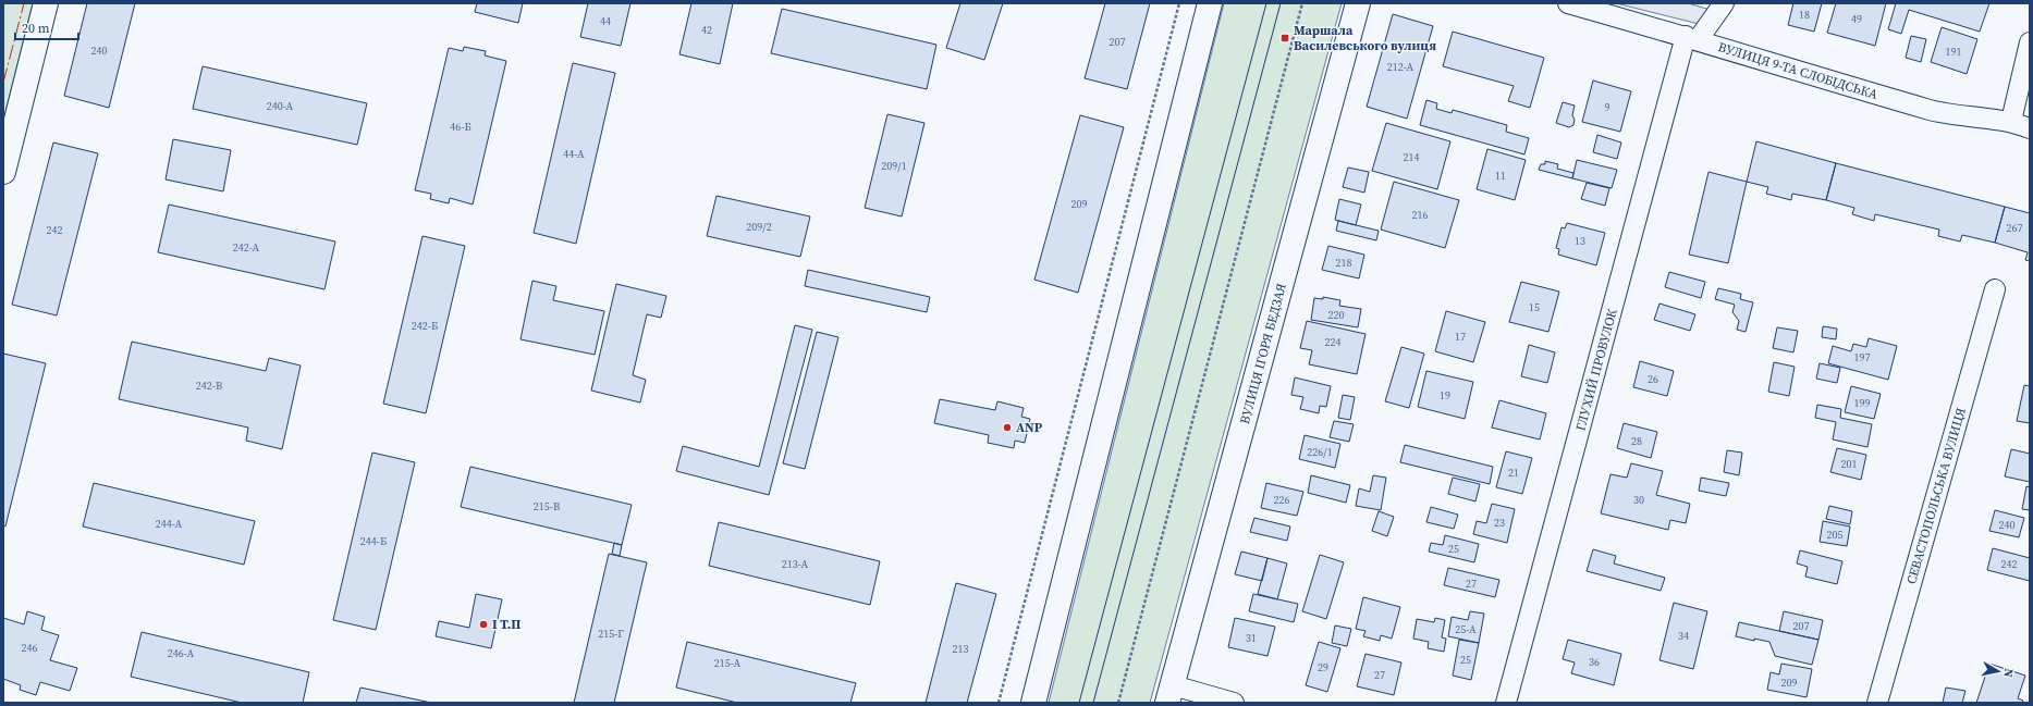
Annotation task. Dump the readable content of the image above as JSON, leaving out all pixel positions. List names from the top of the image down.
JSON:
{
  "streets": {
    "street": [
      "ВУЛИЦЯ 9-ТА СЛОБІДСЬКА",
      "ВУЛИЦЯ ІГОРЯ БЕДЗАЯ",
      "ГЛУХИЙ ПРОВУЛОК",
      "СЕВАСТОПОЛЬСЬКА ВУЛИЦЯ"
    ]
  },
  "crossings": [
    ["ВУЛИЦЯ 9-ТА СЛОБІДСЬКА", "ГЛУХИЙ ПРОВУЛОК"]
  ],
  "places": {
    "transit": ["Маршала Василевського вулиця"],
    "other": ["ANP", "І Т.П"]
  },
  "house_numbers": [
    "18",
    "49",
    "44",
    "42",
    "207",
    "240",
    "191",
    "212-А",
    "240-А",
    "9",
    "46-Б",
    "44-А",
    "214",
    "209/1",
    "11",
    "209",
    "216",
    "209/2",
    "267",
    "242",
    "13",
    "242-А",
    "218",
    "15",
    "220",
    "242-Б",
    "17",
    "224",
    "197",
    "26",
    "242-В",
    "19",
    "199",
    "28",
    "226/1",
    "201",
    "21",
    "226",
    "30",
    "215-В",
    "23",
    "244-А",
    "240",
    "205",
    "244-Б",
    "25",
    "213-А",
    "242",
    "27",
    "207",
    "25-А",
    "215-Г",
    "34",
    "31",
    "246",
    "213",
    "246-А",
    "25",
    "36",
    "215-А",
    "29",
    "27",
    "209"
  ],
  "scale_bar": "20 m",
  "north": "right"
}
